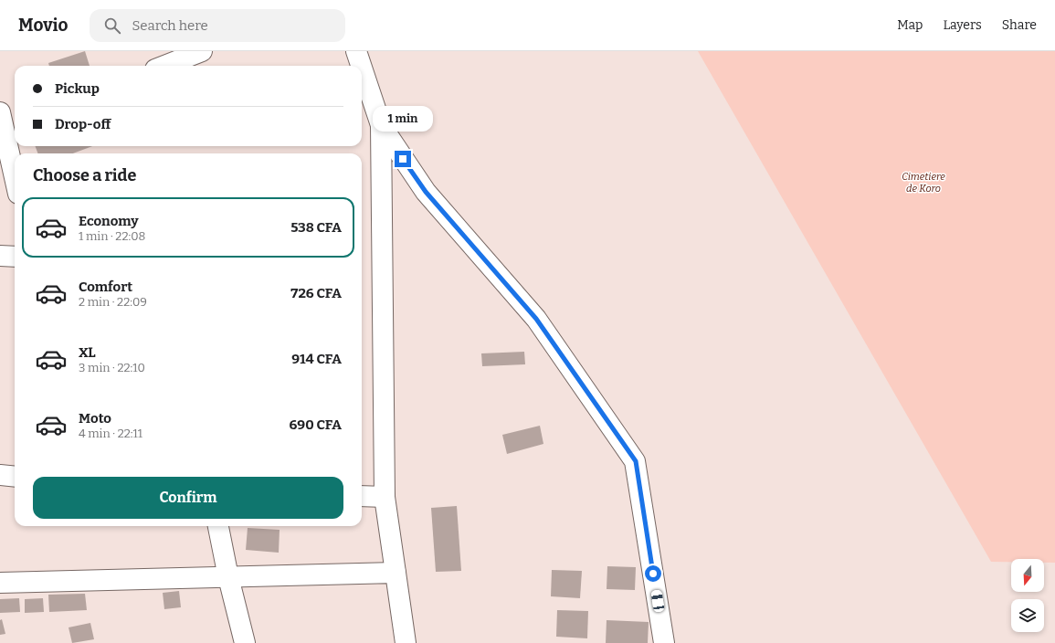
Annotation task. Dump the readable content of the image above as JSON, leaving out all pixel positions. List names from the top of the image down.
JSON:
{
  "parks": ["Cimetiere de Koro"],
  "north": "bottom",
  "page": {
    "header": "Movio",
    "search": "Search here",
    "nav": ["Map", "Layers", "Share"],
    "banner": ["Pickup", "Drop-off"],
    "bubble": "1 min",
    "heading": "Choose a ride",
    "list": [
      {
        "name": "Economy",
        "note": "1 min · 22:08",
        "value": "538 CFA"
      },
      {
        "name": "Comfort",
        "note": "2 min · 22:09",
        "value": "726 CFA"
      },
      {
        "name": "XL",
        "note": "3 min · 22:10",
        "value": "914 CFA"
      },
      {
        "name": "Moto",
        "note": "4 min · 22:11",
        "value": "690 CFA"
      }
    ],
    "buttons": "Confirm"
  }
}
